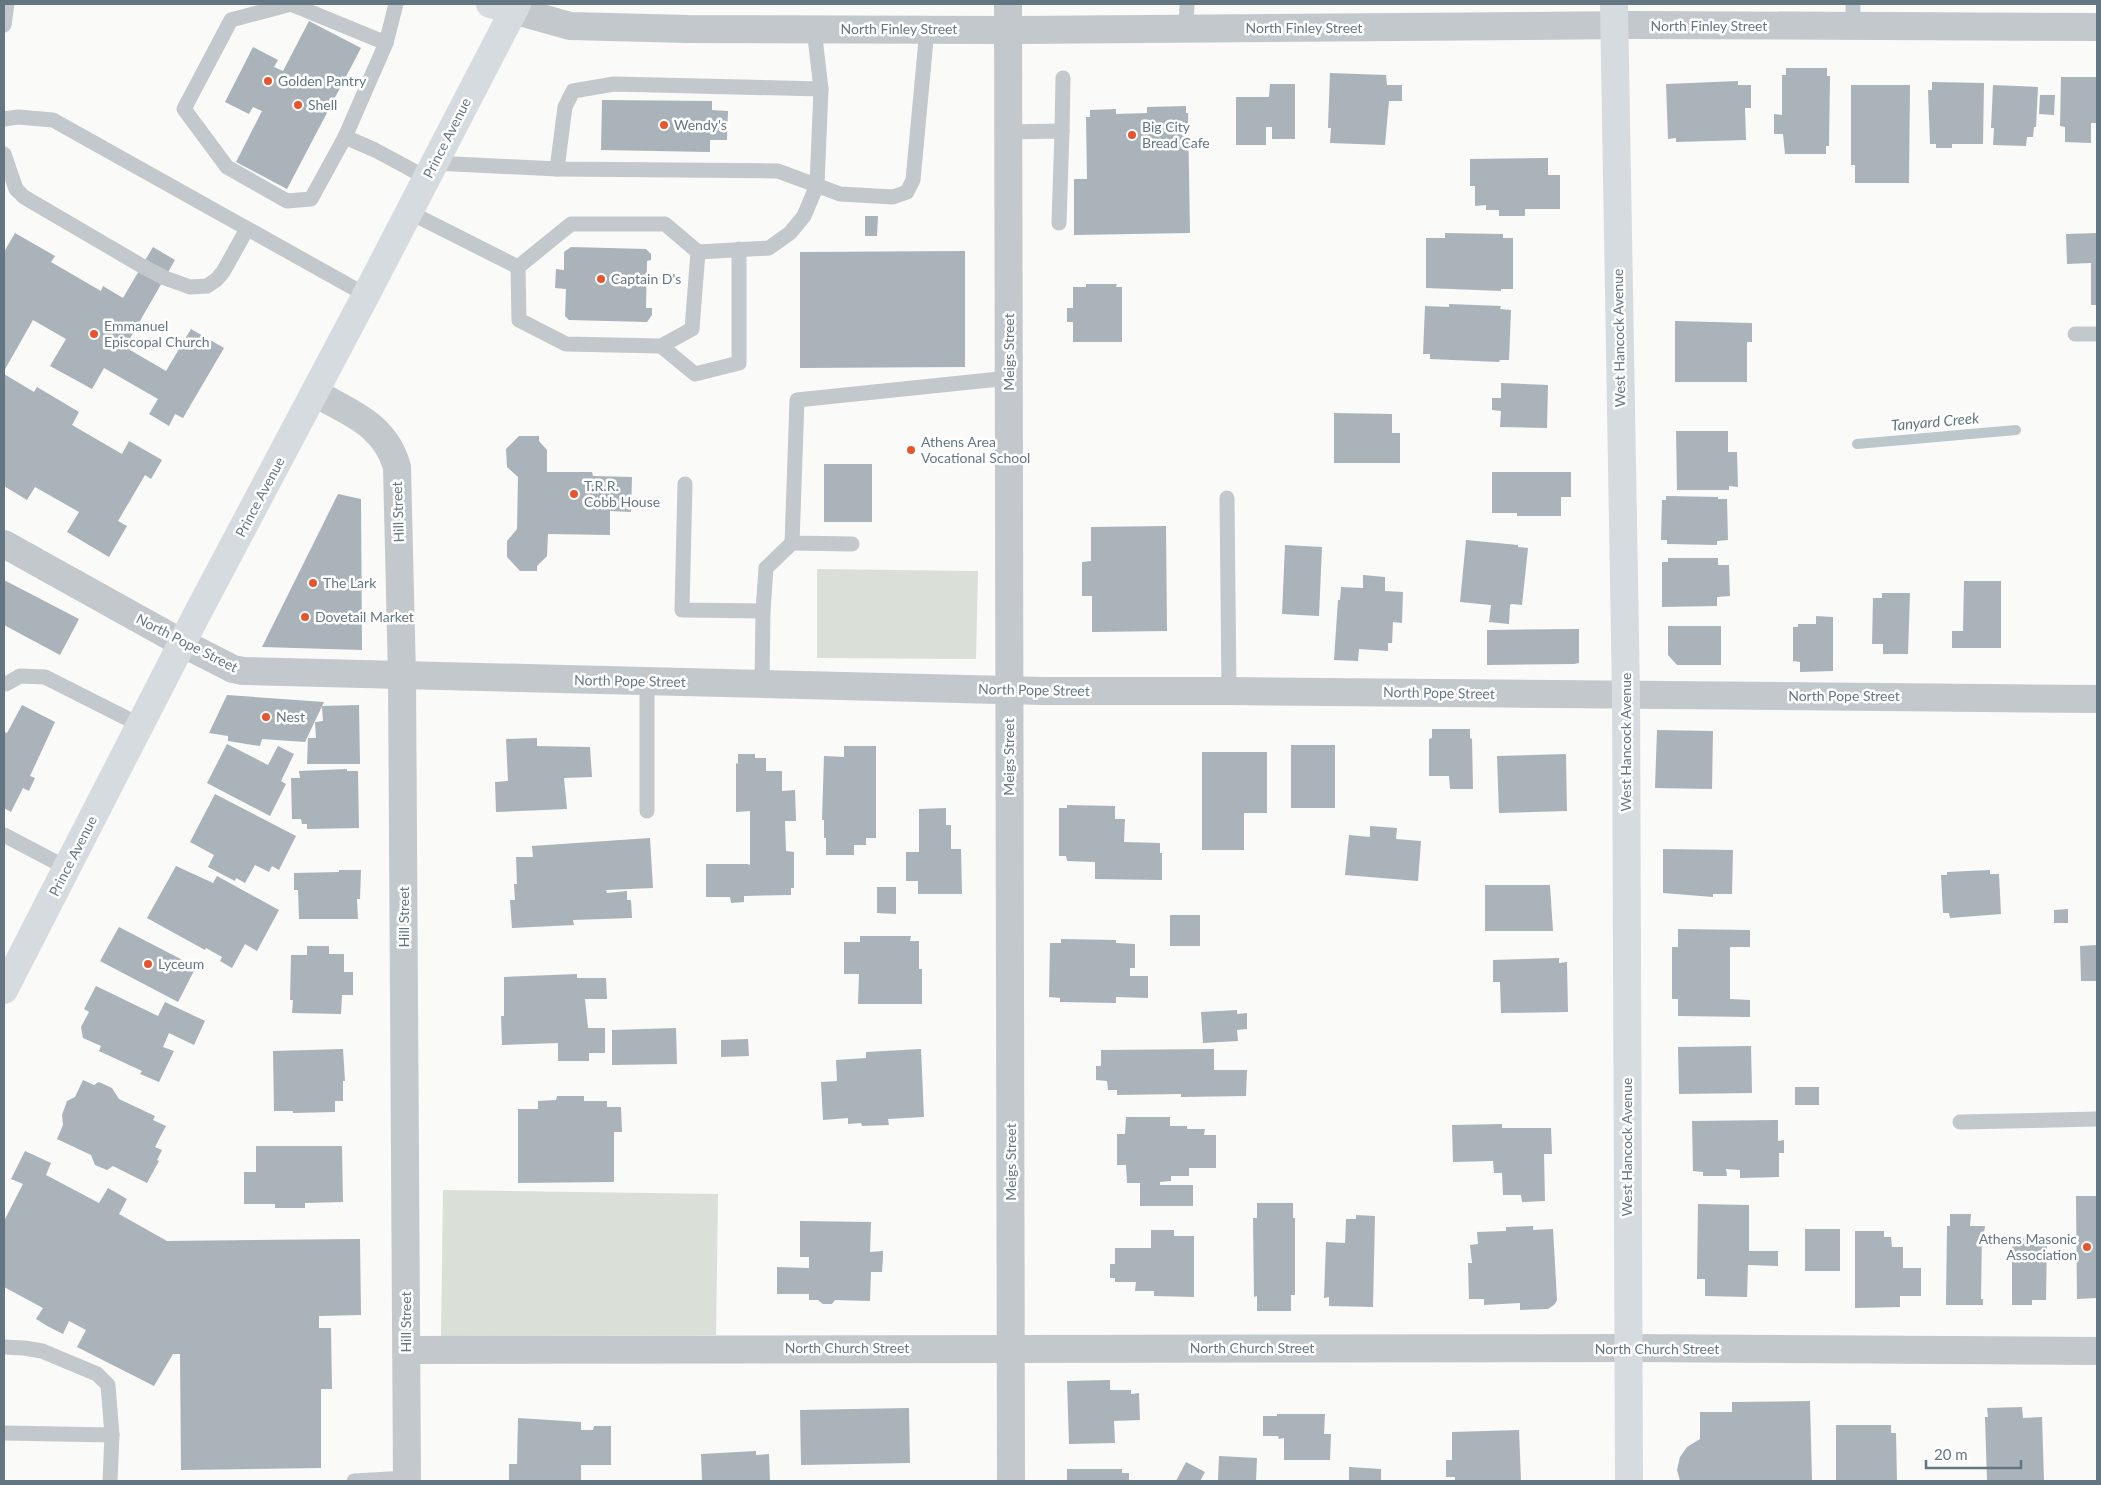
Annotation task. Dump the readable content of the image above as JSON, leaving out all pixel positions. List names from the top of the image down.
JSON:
{
  "streets": {
    "street": [
      "North Finley Street",
      "Prince Avenue",
      "West Hancock Avenue",
      "Meigs Street",
      "Hill Street",
      "North Pope Street",
      "North Church Street"
    ]
  },
  "crossings": [
    ["North Finley Street", "Prince Avenue"],
    ["North Finley Street", "West Hancock Avenue"],
    ["North Finley Street", "Meigs Street"],
    ["Prince Avenue", "Hill Street"],
    ["Prince Avenue", "North Pope Street"],
    ["West Hancock Avenue", "North Pope Street"],
    ["West Hancock Avenue", "North Church Street"],
    ["Meigs Street", "North Pope Street"],
    ["Meigs Street", "North Church Street"],
    ["Hill Street", "North Pope Street"],
    ["Hill Street", "North Church Street"]
  ],
  "water": ["Tanyard Creek"],
  "places": [
    "Golden Pantry",
    "Shell",
    "Wendy's",
    "Big City Bread Cafe",
    "Captain D's",
    "Emmanuel Episcopal Church",
    "Athens Area Vocational School",
    "T.R.R. Cobb House",
    "The Lark",
    "Dovetail Market",
    "Nest",
    "Lyceum",
    "Athens Masonic Association"
  ],
  "scale_bar": "20 m"
}
